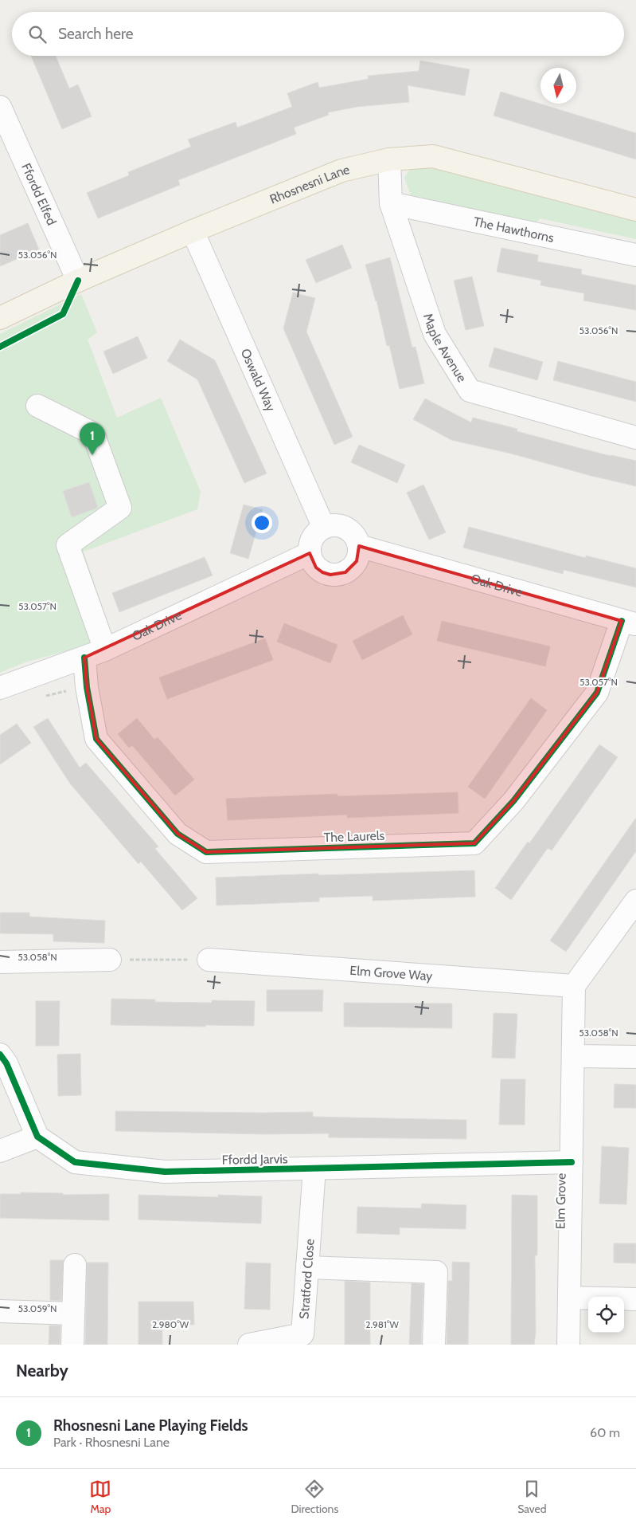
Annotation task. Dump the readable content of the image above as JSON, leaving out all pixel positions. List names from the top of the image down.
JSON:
{
  "streets": {
    "main road": ["Rhosnesni Lane"],
    "street": [
      "Ffordd Elfed",
      "The Hawthorns",
      "Maple Avenue",
      "Oswald Way",
      "Oak Drive",
      "The Laurels",
      "Elm Grove Way",
      "Ffordd Jarvis",
      "Elm Grove",
      "Stratford Close"
    ]
  },
  "crossings": [
    ["Rhosnesni Lane", "Ffordd Elfed"],
    ["Rhosnesni Lane", "Maple Avenue"],
    ["Rhosnesni Lane", "Oswald Way"],
    ["The Hawthorns", "Maple Avenue"],
    ["Oswald Way", "Oak Drive"],
    ["Oak Drive", "The Laurels"],
    ["Elm Grove Way", "Elm Grove"],
    ["Ffordd Jarvis", "Elm Grove"],
    ["Ffordd Jarvis", "Stratford Close"]
  ],
  "north": "bottom",
  "page": {
    "search": "Search here",
    "pins": "1",
    "heading": "Nearby",
    "list": [
      {
        "mark": "1",
        "name": "Rhosnesni Lane Playing Fields",
        "note": "Park · Rhosnesni Lane",
        "value": "60 m"
      }
    ],
    "nav": ["Map", "Directions", "Saved"]
  },
  "coordinates": [
    "53.056°N",
    "53.057°N",
    "53.058°N",
    "53.059°N",
    "2.980°W",
    "2.981°W"
  ]
}
